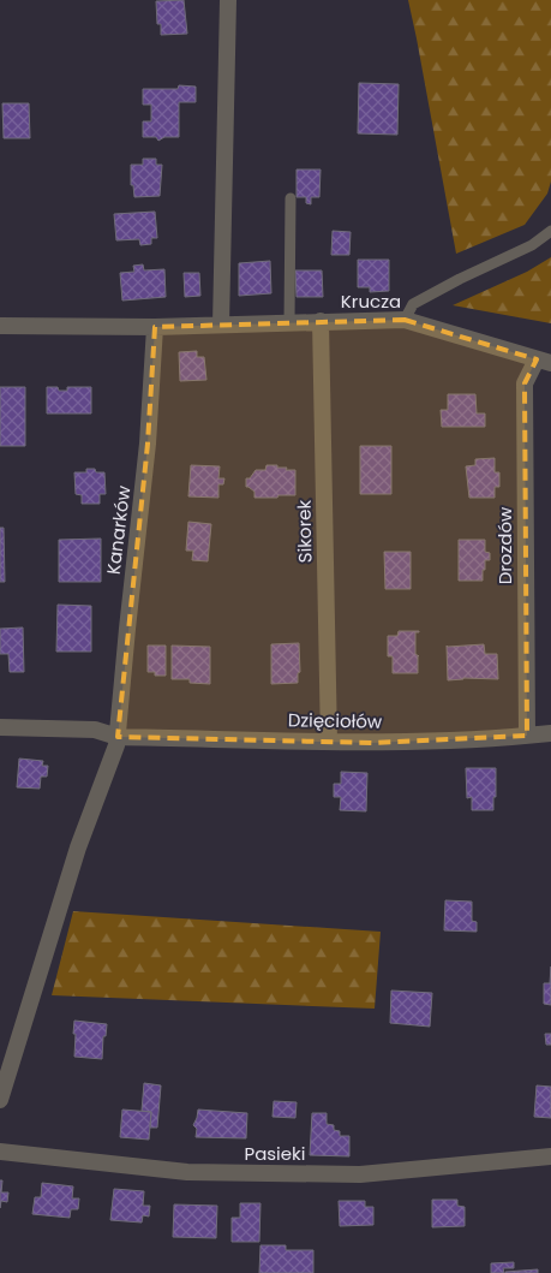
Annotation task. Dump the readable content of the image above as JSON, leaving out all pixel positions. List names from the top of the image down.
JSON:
{
  "streets": {
    "street": [
      "Krucza",
      "Kanarków",
      "Sikorek",
      "Drozdów",
      "Dzięciołów",
      "Pasieki"
    ]
  },
  "crossings": [
    ["Krucza", "Kanarków"],
    ["Krucza", "Sikorek"],
    ["Krucza", "Drozdów"],
    ["Kanarków", "Dzięciołów"],
    ["Sikorek", "Dzięciołów"],
    ["Drozdów", "Dzięciołów"]
  ]
}
